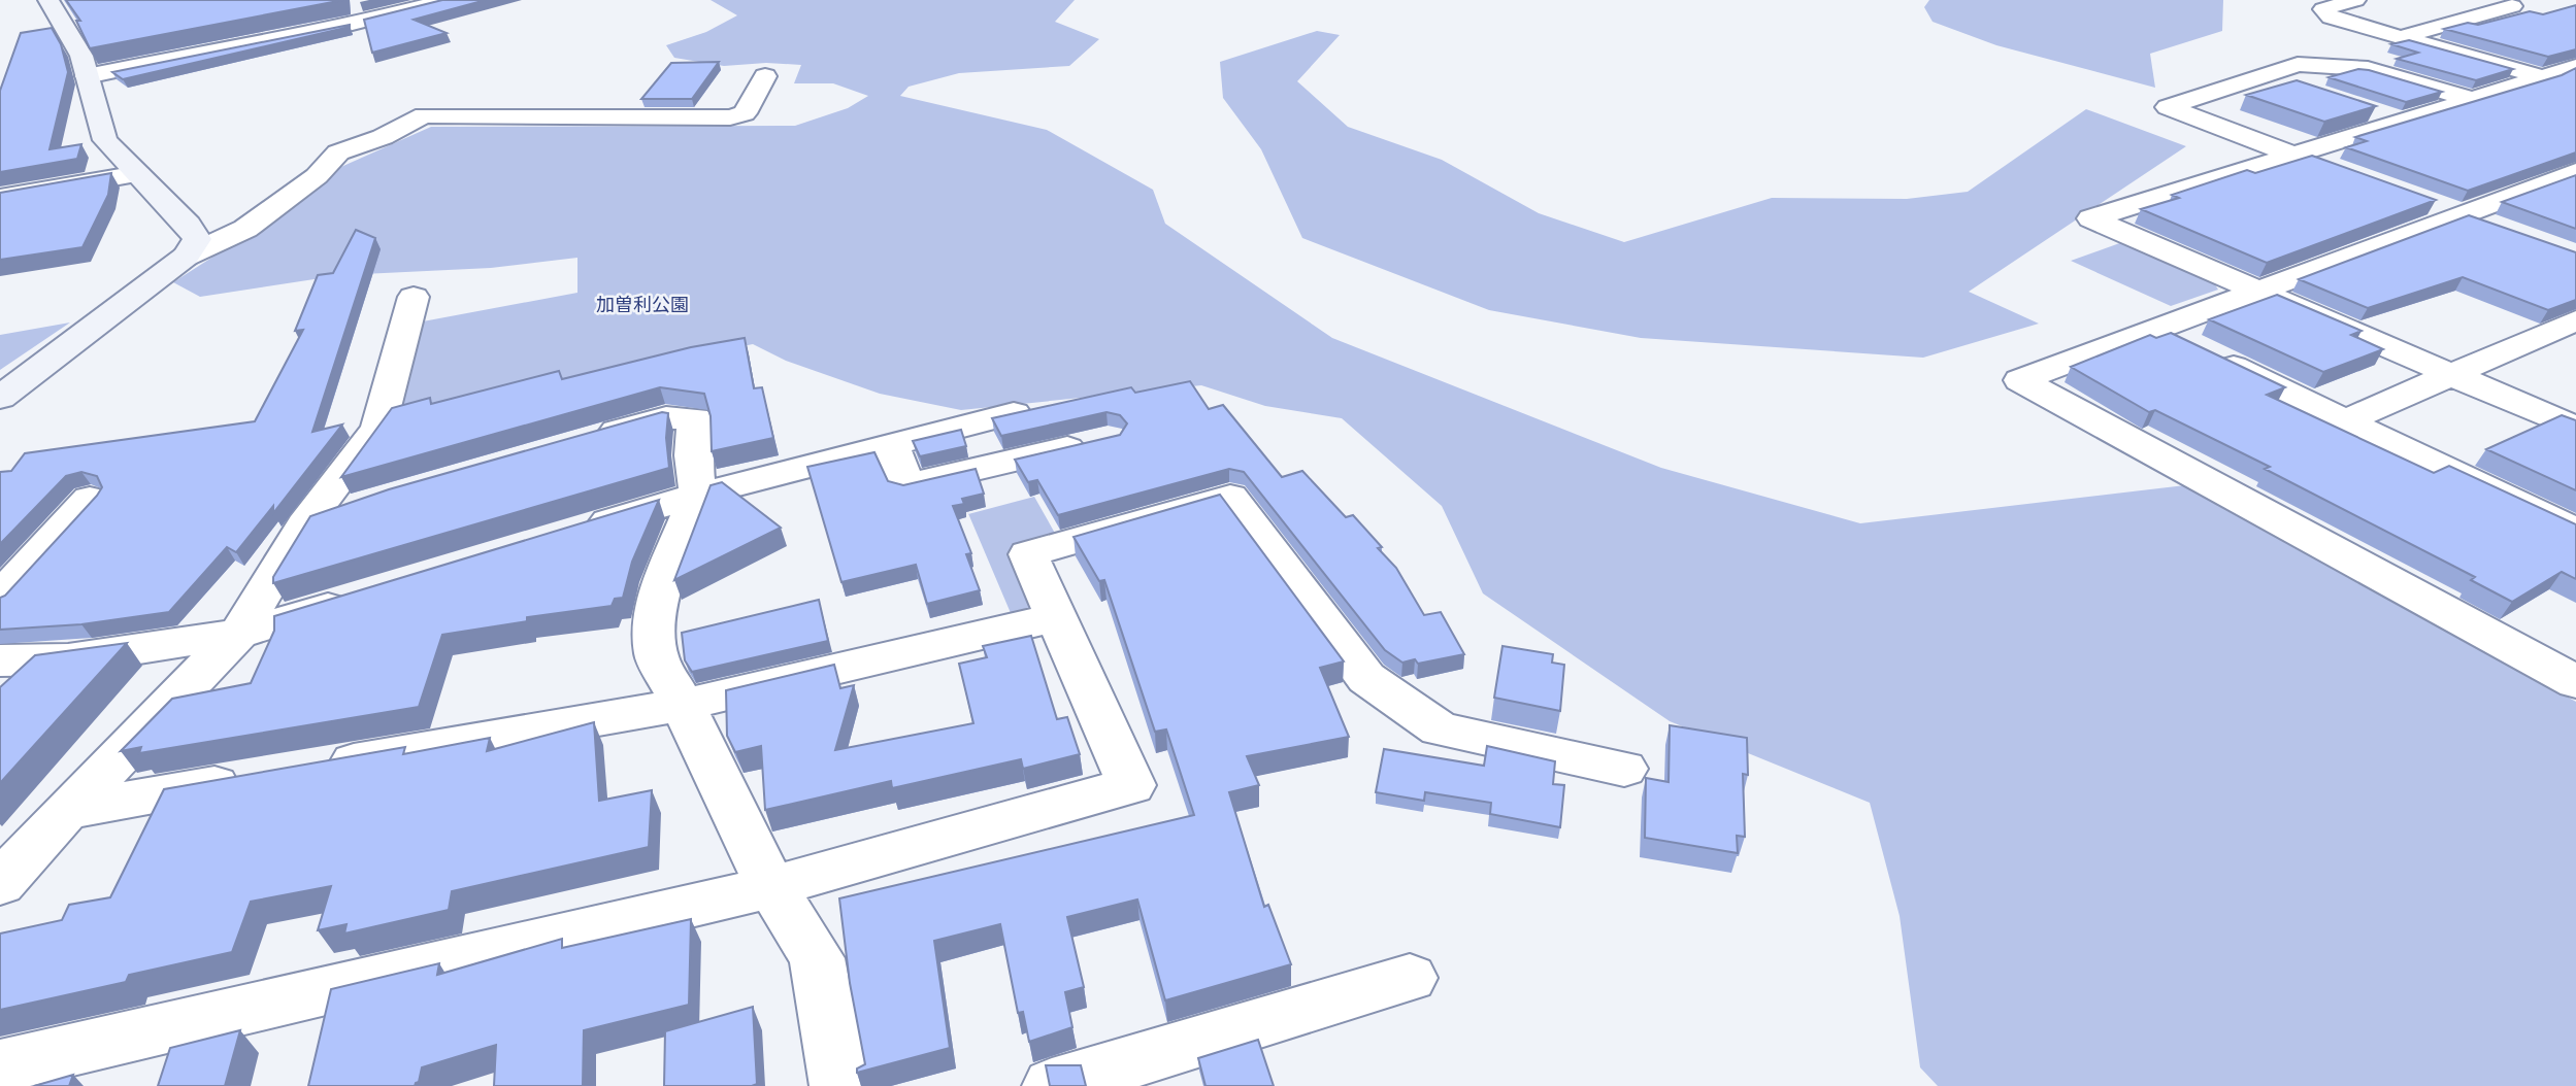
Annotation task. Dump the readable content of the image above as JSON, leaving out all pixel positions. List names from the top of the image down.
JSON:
{
  "parks": ["加曽利公園"]
}
